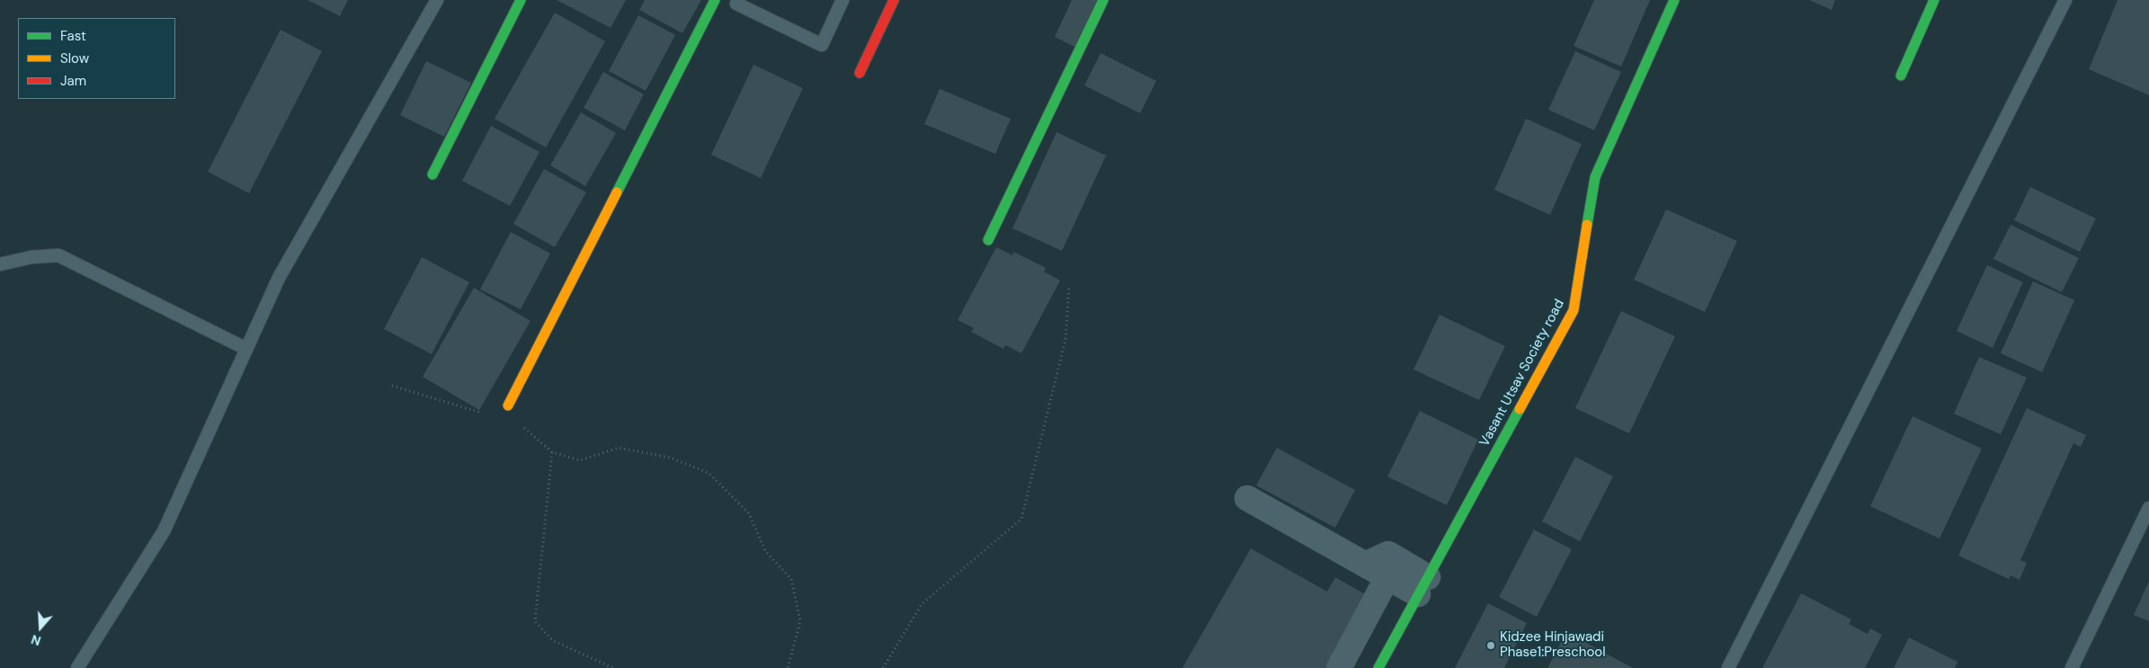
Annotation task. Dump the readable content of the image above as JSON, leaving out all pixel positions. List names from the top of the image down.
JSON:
{
  "streets": {
    "street": ["Vasant Utsav Society road"]
  },
  "places": ["Kidzee Hinjawadi Phase1:Preschool"],
  "legend": ["Fast", "Slow", "Jam"],
  "north": "bottom"
}
